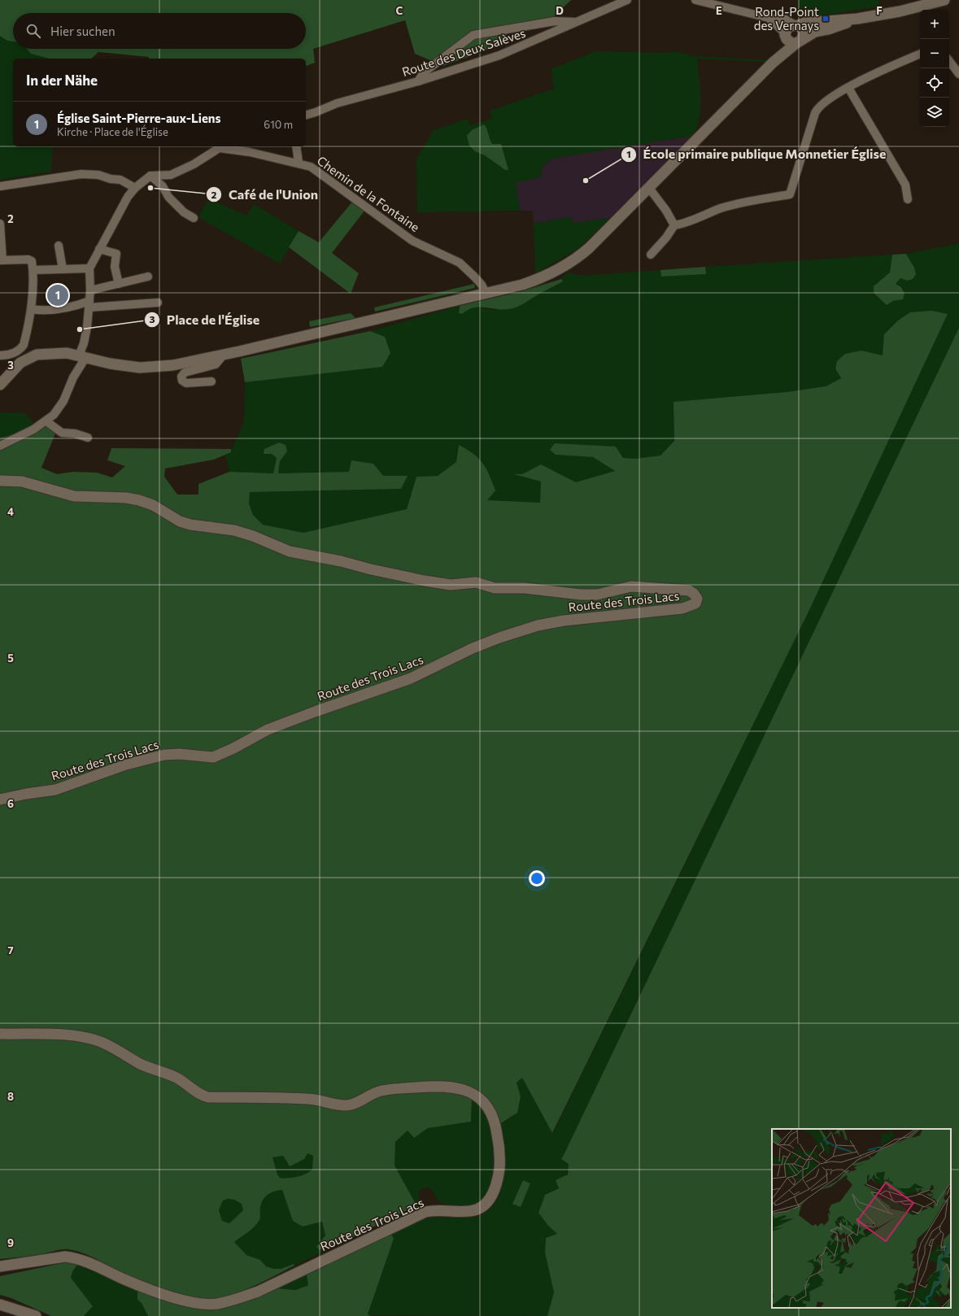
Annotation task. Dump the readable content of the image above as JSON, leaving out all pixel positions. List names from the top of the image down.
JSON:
{
  "streets": {
    "street": ["Route des Deux Salèves", "Chemin de la Fontaine", "Route des Trois Lacs"]
  },
  "places": {
    "transit": ["Rond-Point des Vernays"],
    "other": ["École primaire publique Monnetier Église", "Café de l'Union", "Place de l'Église"]
  },
  "page": {
    "map_buttons": ["+", "−"],
    "search": "Hier suchen",
    "heading": "In der Nähe",
    "list": [
      {
        "mark": "1",
        "name": "Église Saint-Pierre-aux-Liens",
        "note": "Kirche · Place de l'Église",
        "value": "610 m"
      }
    ],
    "pins": "1"
  },
  "grid": {
    "columns": [
      "C",
      "D",
      "E",
      "F"
    ],
    "rows": [
      "2",
      "3",
      "4",
      "5",
      "6",
      "7",
      "8",
      "9"
    ]
  }
}
